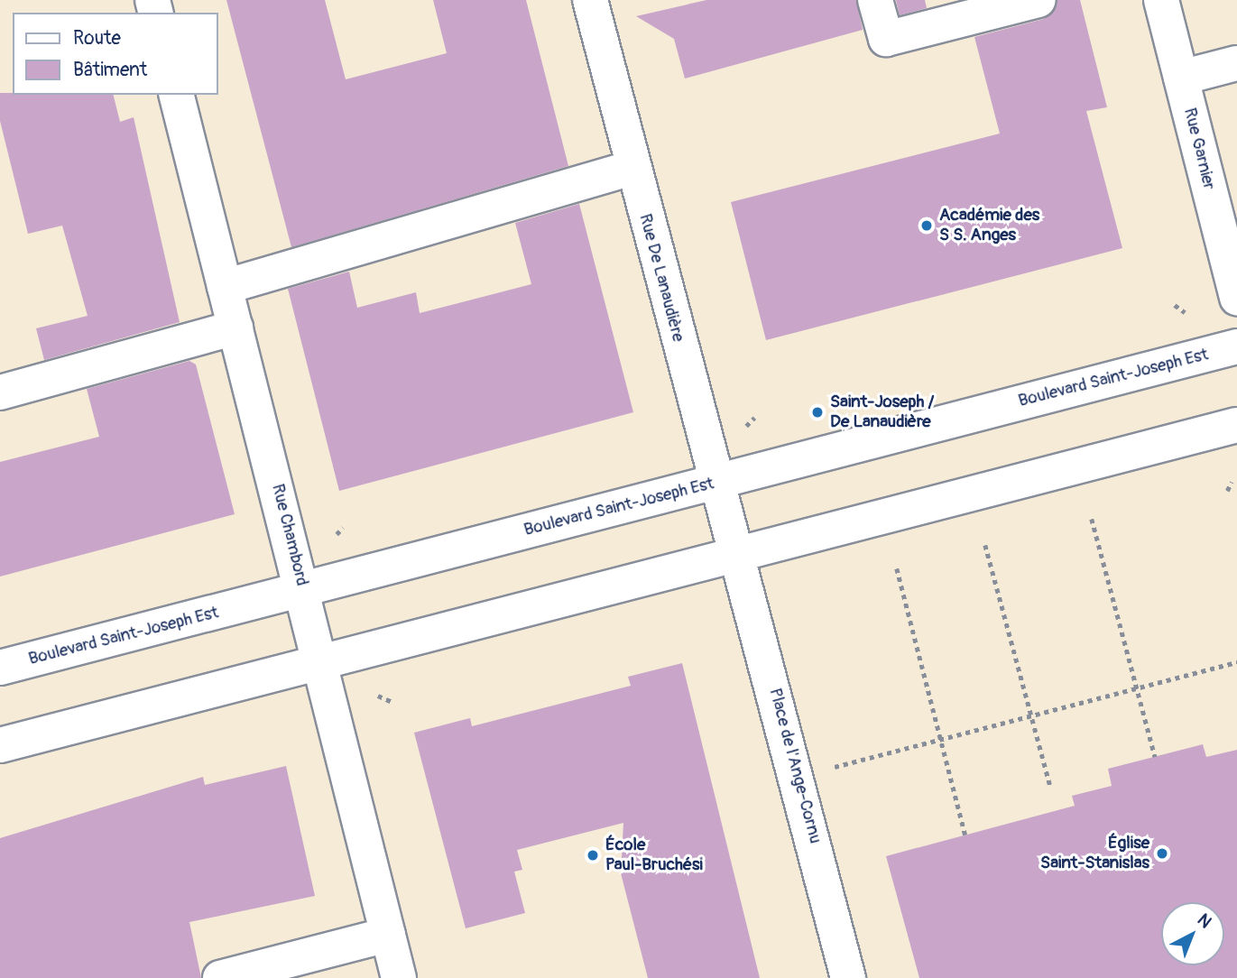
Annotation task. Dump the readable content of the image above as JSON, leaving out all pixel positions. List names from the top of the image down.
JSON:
{
  "streets": {
    "main road": [
      "Rue Garnier",
      "Rue De Lanaudière",
      "Boulevard Saint-Joseph Est",
      "Rue Chambord",
      "Place de l'Ange-Cornu"
    ]
  },
  "crossings": [
    ["Rue De Lanaudière", "Boulevard Saint-Joseph Est"],
    ["Rue De Lanaudière", "Place de l'Ange-Cornu"],
    ["Boulevard Saint-Joseph Est", "Rue Chambord"]
  ],
  "places": [
    "Académie des S S. Anges",
    "Saint-Joseph / De Lanaudière",
    "Église Saint-Stanislas",
    "École Paul-Bruchési"
  ],
  "legend": ["Route", "Bâtiment"],
  "north": "top right"
}
